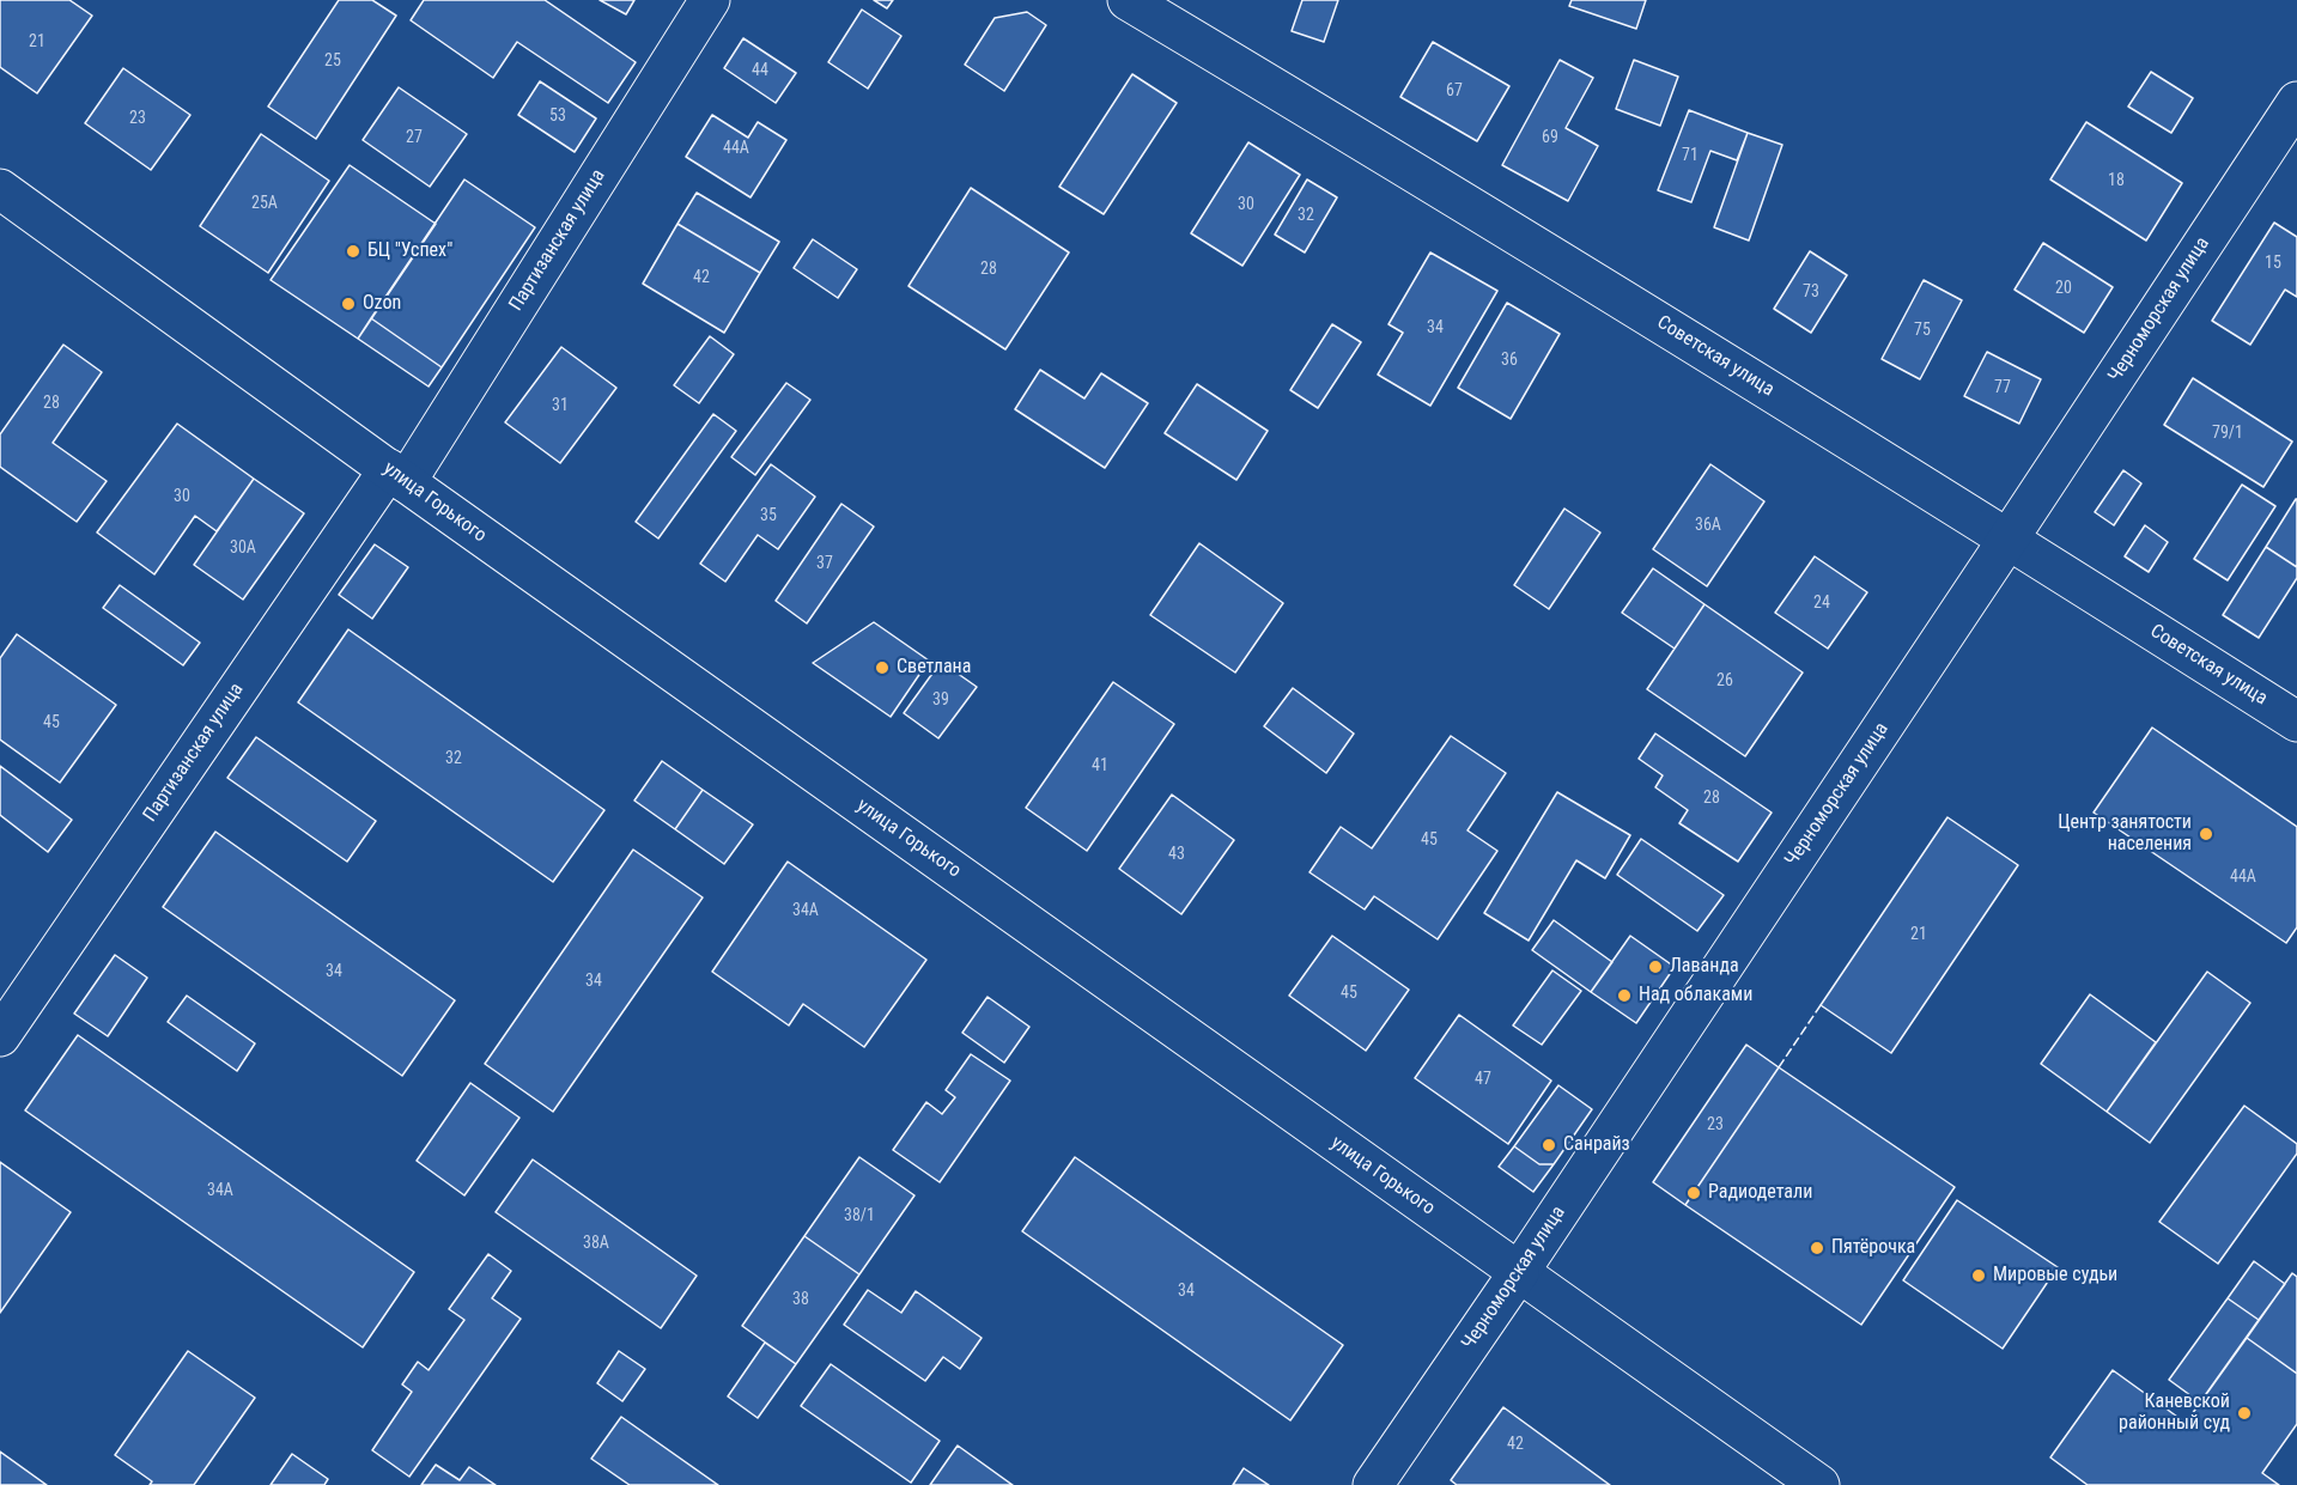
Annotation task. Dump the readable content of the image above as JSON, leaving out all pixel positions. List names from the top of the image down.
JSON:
{
  "streets": {
    "street": [
      "Партизанская улица",
      "Черноморская улица",
      "Советская улица",
      "улица Горького"
    ]
  },
  "crossings": [
    ["Партизанская улица", "улица Горького"],
    ["Черноморская улица", "Советская улица"],
    ["Черноморская улица", "улица Горького"]
  ],
  "places": [
    "БЦ \"Успех\"",
    "Ozon",
    "Светлана",
    "Центр занятости населения",
    "Лаванда",
    "Над облаками",
    "Санрайз",
    "Радиодетали",
    "Пятёрочка",
    "Мировые судьи",
    "Каневской районный суд"
  ],
  "house_numbers": [
    "21",
    "25",
    "44",
    "67",
    "53",
    "23",
    "27",
    "69",
    "44А",
    "71",
    "18",
    "25А",
    "30",
    "32",
    "15",
    "28",
    "42",
    "20",
    "73",
    "34",
    "75",
    "36",
    "77",
    "28",
    "31",
    "79/1",
    "30",
    "35",
    "36А",
    "30А",
    "37",
    "24",
    "26",
    "39",
    "45",
    "32",
    "41",
    "28",
    "45",
    "43",
    "44А",
    "34А",
    "21",
    "34",
    "34",
    "45",
    "47",
    "23",
    "34А",
    "38/1",
    "38А",
    "34",
    "38",
    "42"
  ]
}
